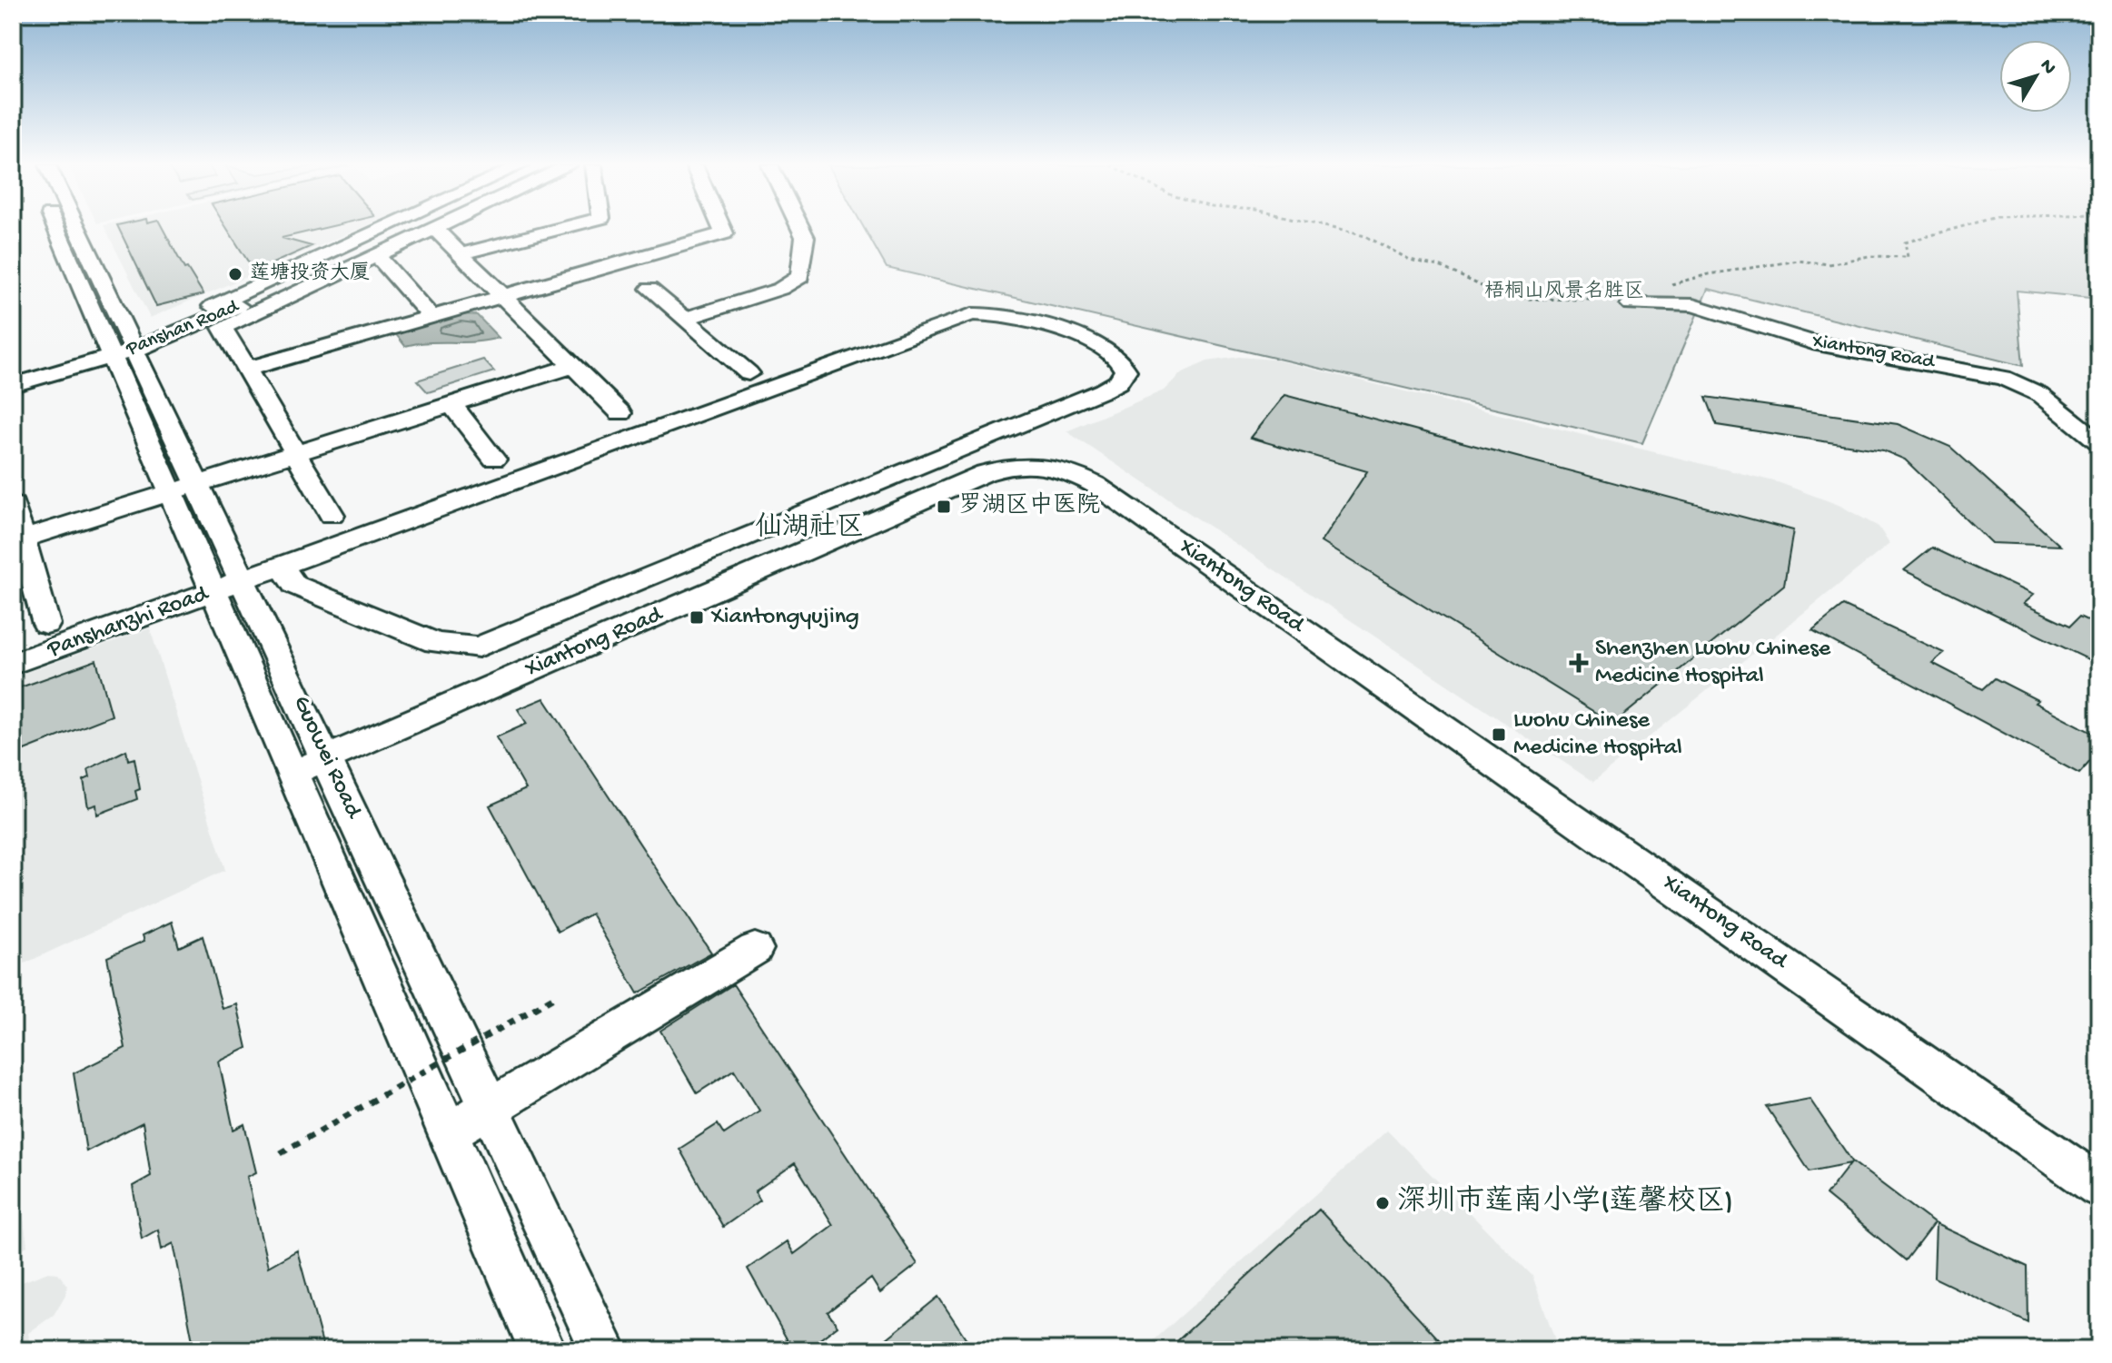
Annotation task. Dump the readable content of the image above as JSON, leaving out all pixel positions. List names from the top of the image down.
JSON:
{
  "streets": {
    "street": [
      "Panshan Road",
      "Xiantong Road",
      "Panshanzhi Road",
      "Guowei Road"
    ]
  },
  "crossings": [
    ["Panshan Road", "Guowei Road"],
    ["Xiantong Road", "Guowei Road"],
    ["Panshanzhi Road", "Guowei Road"]
  ],
  "districts": ["仙湖社区"],
  "parks": ["梧桐山风景名胜区"],
  "places": {
    "other": ["莲塘投资大厦", "深圳市莲南小学(莲馨校区)"],
    "transit": ["罗湖区中医院", "Xiantongyujing", "Luohu Chinese Medicine Hospital"],
    "health": ["Shenzhen Luohu Chinese Medicine Hospital"]
  },
  "north": "top right"
}
